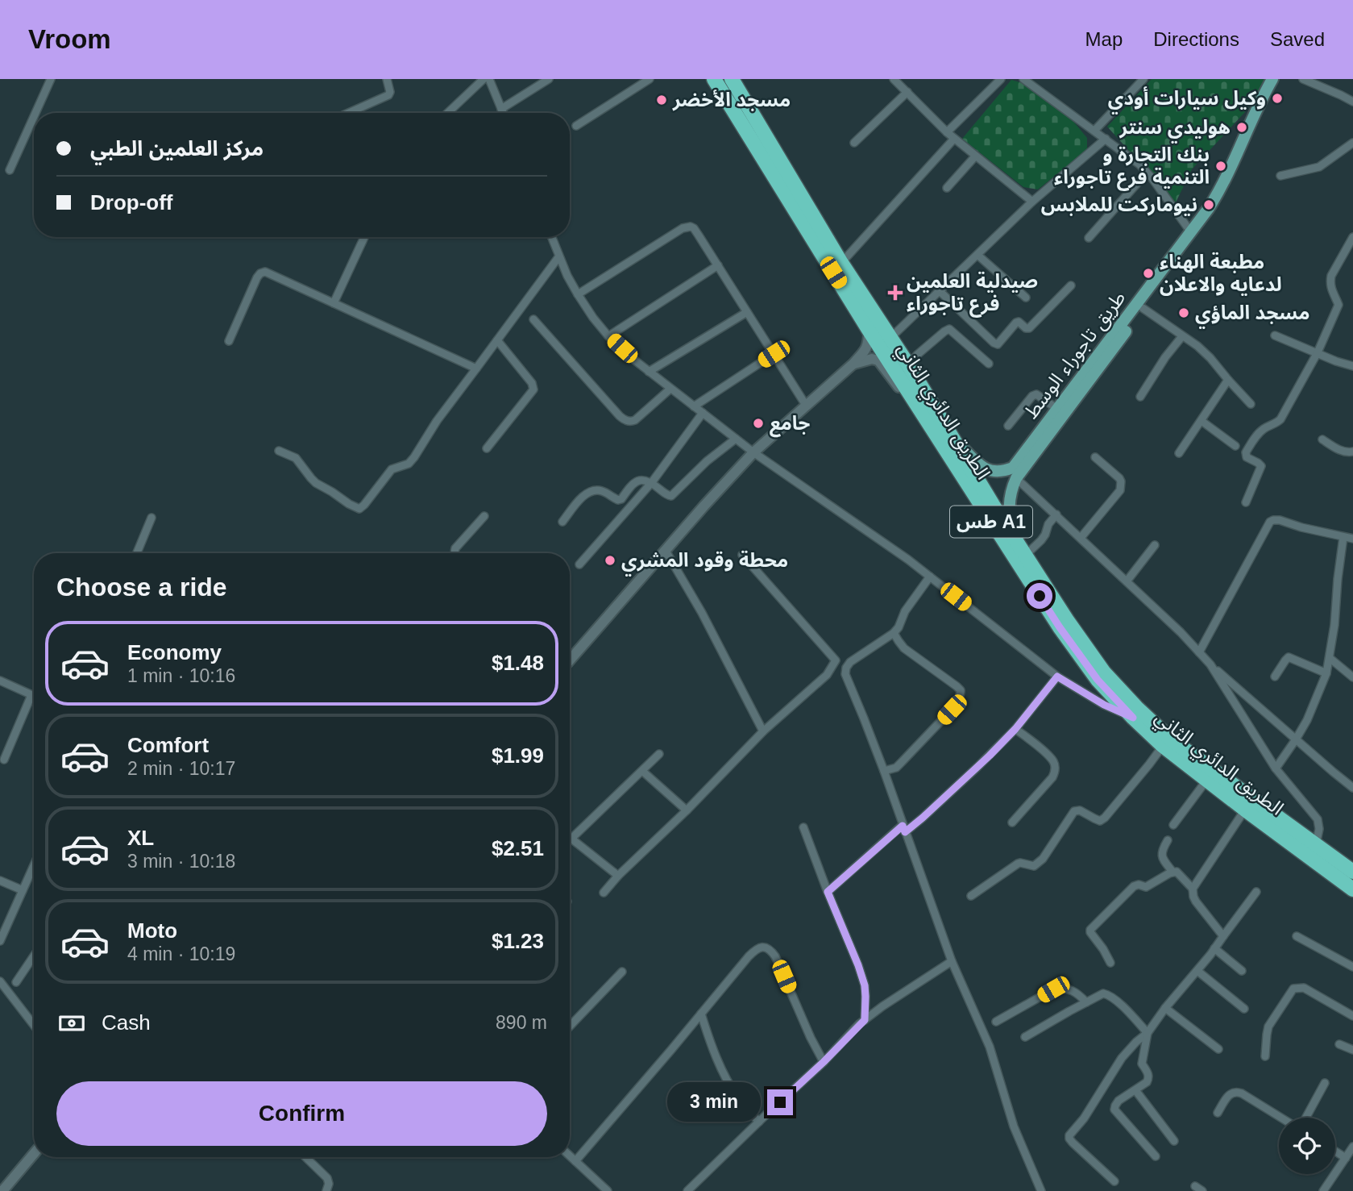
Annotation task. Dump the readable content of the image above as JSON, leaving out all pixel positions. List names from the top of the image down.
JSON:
{
  "streets": {
    "highway": ["الطريق الدائري الثاني", "طس A1"],
    "main road": ["طريق تاجوراء الوسط"]
  },
  "crossings": [
    ["طريق تاجوراء الوسط", "الطريق الدائري الثاني"]
  ],
  "places": {
    "other": [
      "وكيل سيارات أودي",
      "مسجد الأخضر",
      "هوليدي سنتر",
      "بنك التجارة و التنمية فرع تاجوراء",
      "نيوماركت للملابس",
      "مطبعة الهناء لدعايه والاعلان",
      "مسجد الماؤي",
      "جامع",
      "محطة وقود المشري"
    ],
    "health": ["صيدلية العلمين فرع تاجوراء"]
  },
  "page": {
    "header": "Vroom",
    "nav": ["Map", "Directions", "Saved"],
    "banner": ["مركز العلمين الطبي", "Drop-off"],
    "heading": "Choose a ride",
    "list": [
      {
        "name": "Economy",
        "note": "1 min · 10:16",
        "value": "$1.48"
      },
      {
        "name": "Comfort",
        "note": "2 min · 10:17",
        "value": "$1.99"
      },
      {
        "name": "XL",
        "note": "3 min · 10:18",
        "value": "$2.51"
      },
      {
        "name": "Moto",
        "note": "4 min · 10:19",
        "value": "$1.23"
      }
    ],
    "pay": ["Cash", "890 m"],
    "buttons": "Confirm",
    "bubble": "3 min"
  }
}
